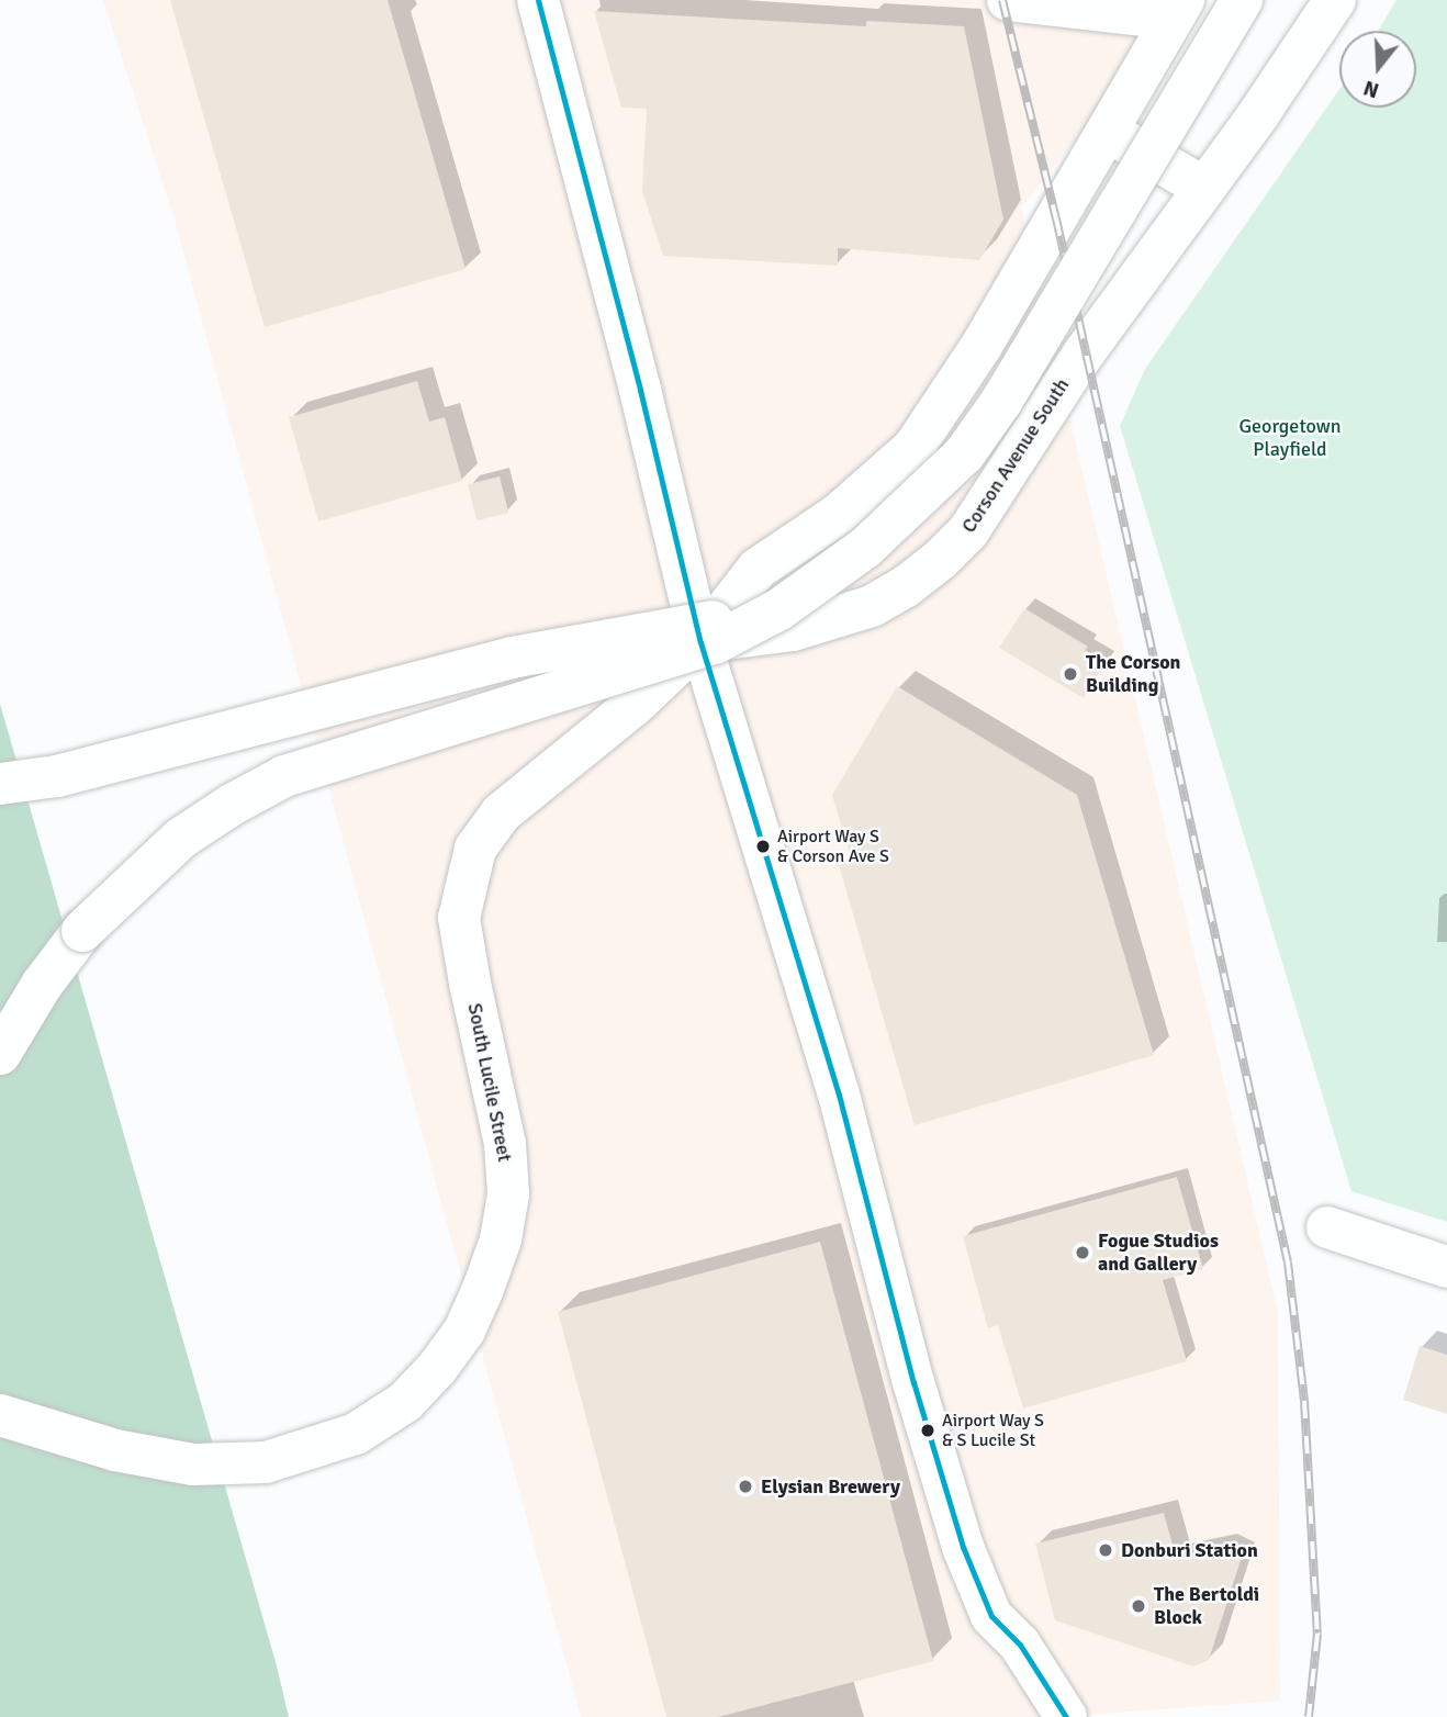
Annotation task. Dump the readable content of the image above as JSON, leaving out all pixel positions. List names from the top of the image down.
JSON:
{
  "streets": {
    "main road": ["Corson Avenue South", "South Lucile Street"]
  },
  "crossings": [
    ["Corson Avenue South", "South Lucile Street"]
  ],
  "parks": ["Georgetown Playfield"],
  "places": [
    "The Corson Building",
    "Airport Way S & Corson Ave S",
    "Fogue Studios and Gallery",
    "Airport Way S & S Lucile St",
    "Elysian Brewery",
    "Donburi Station",
    "The Bertoldi Block"
  ],
  "north": "bottom"
}
